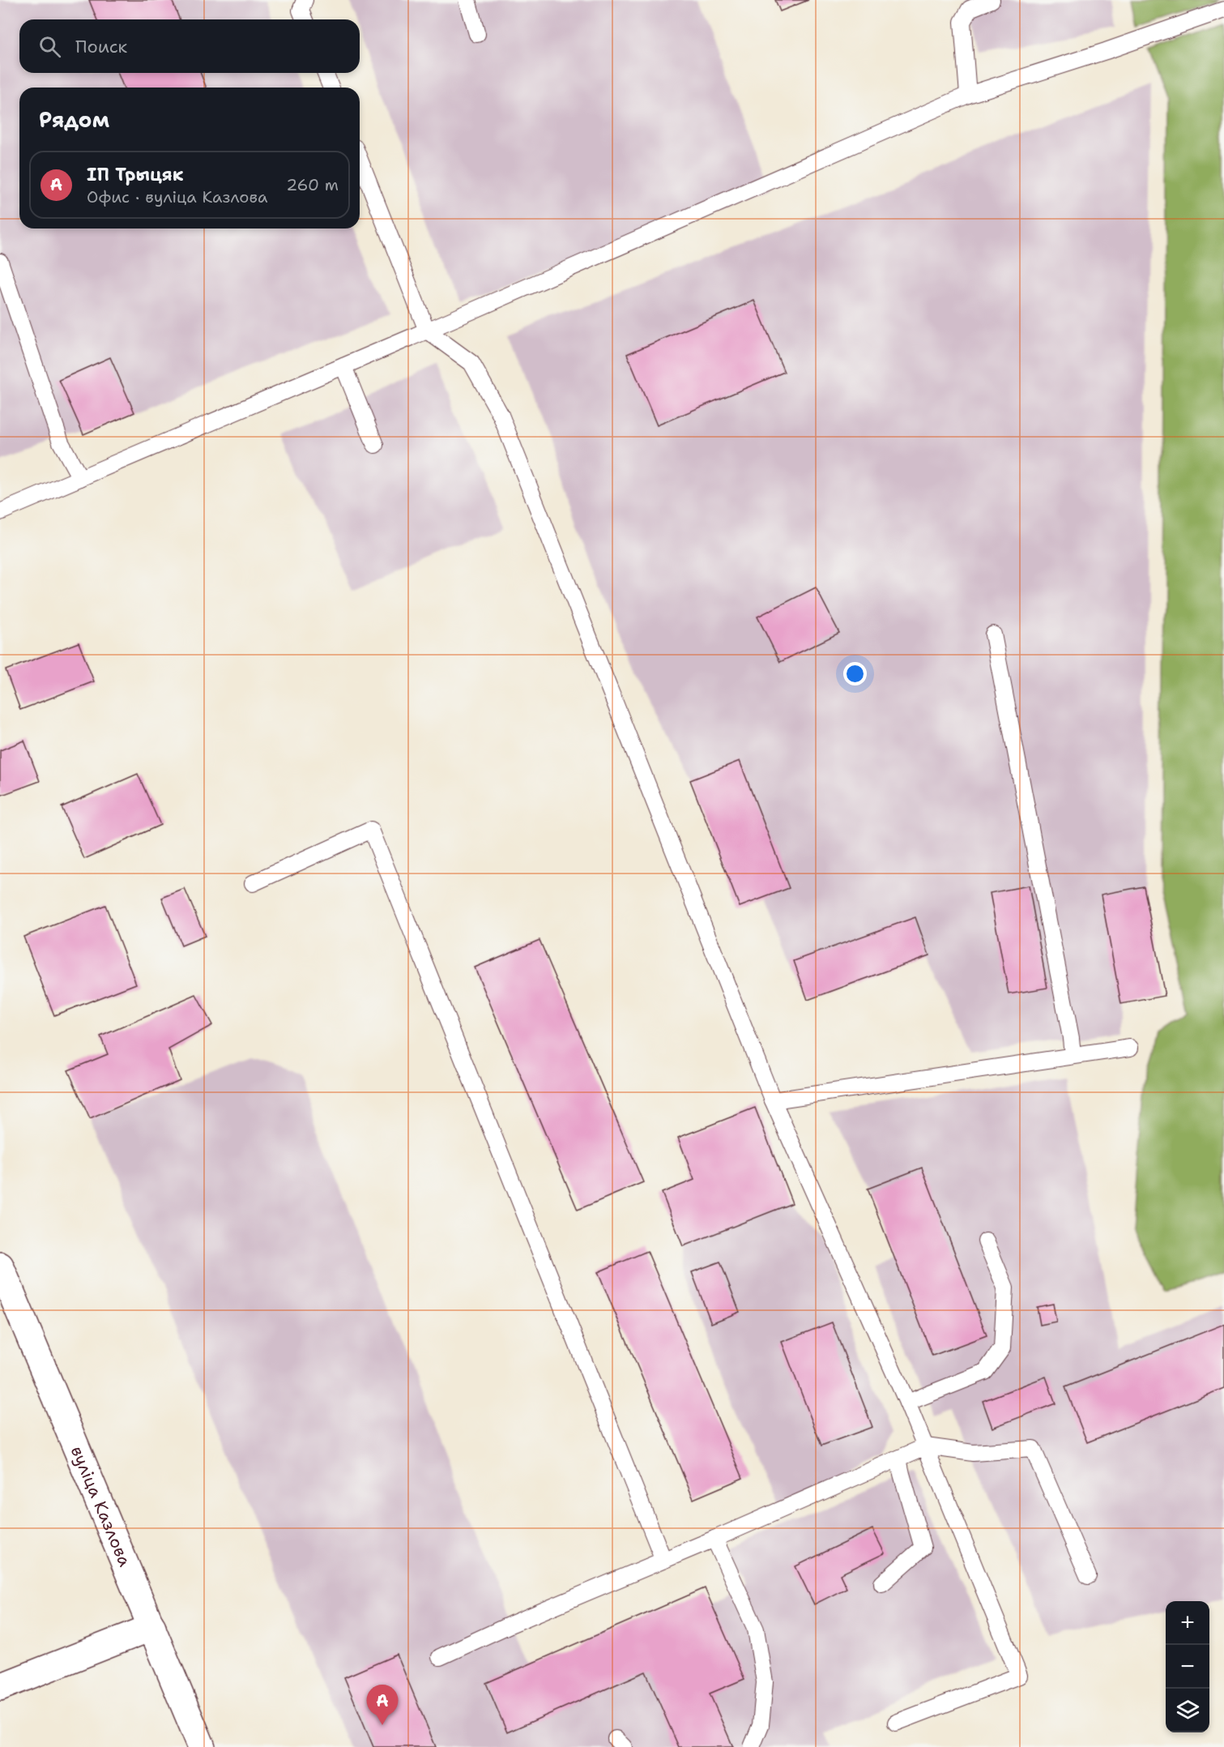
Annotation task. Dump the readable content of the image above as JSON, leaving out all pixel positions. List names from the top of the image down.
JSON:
{
  "streets": {
    "main road": ["вуліца Казлова"]
  },
  "page": {
    "search": "Поиск",
    "heading": "Рядом",
    "list": [
      {
        "mark": "A",
        "name": "ІП Трыцяк",
        "note": "Офис · вуліца Казлова",
        "value": "260 m"
      }
    ],
    "map_buttons": ["+", "−"],
    "pins": "A"
  }
}
